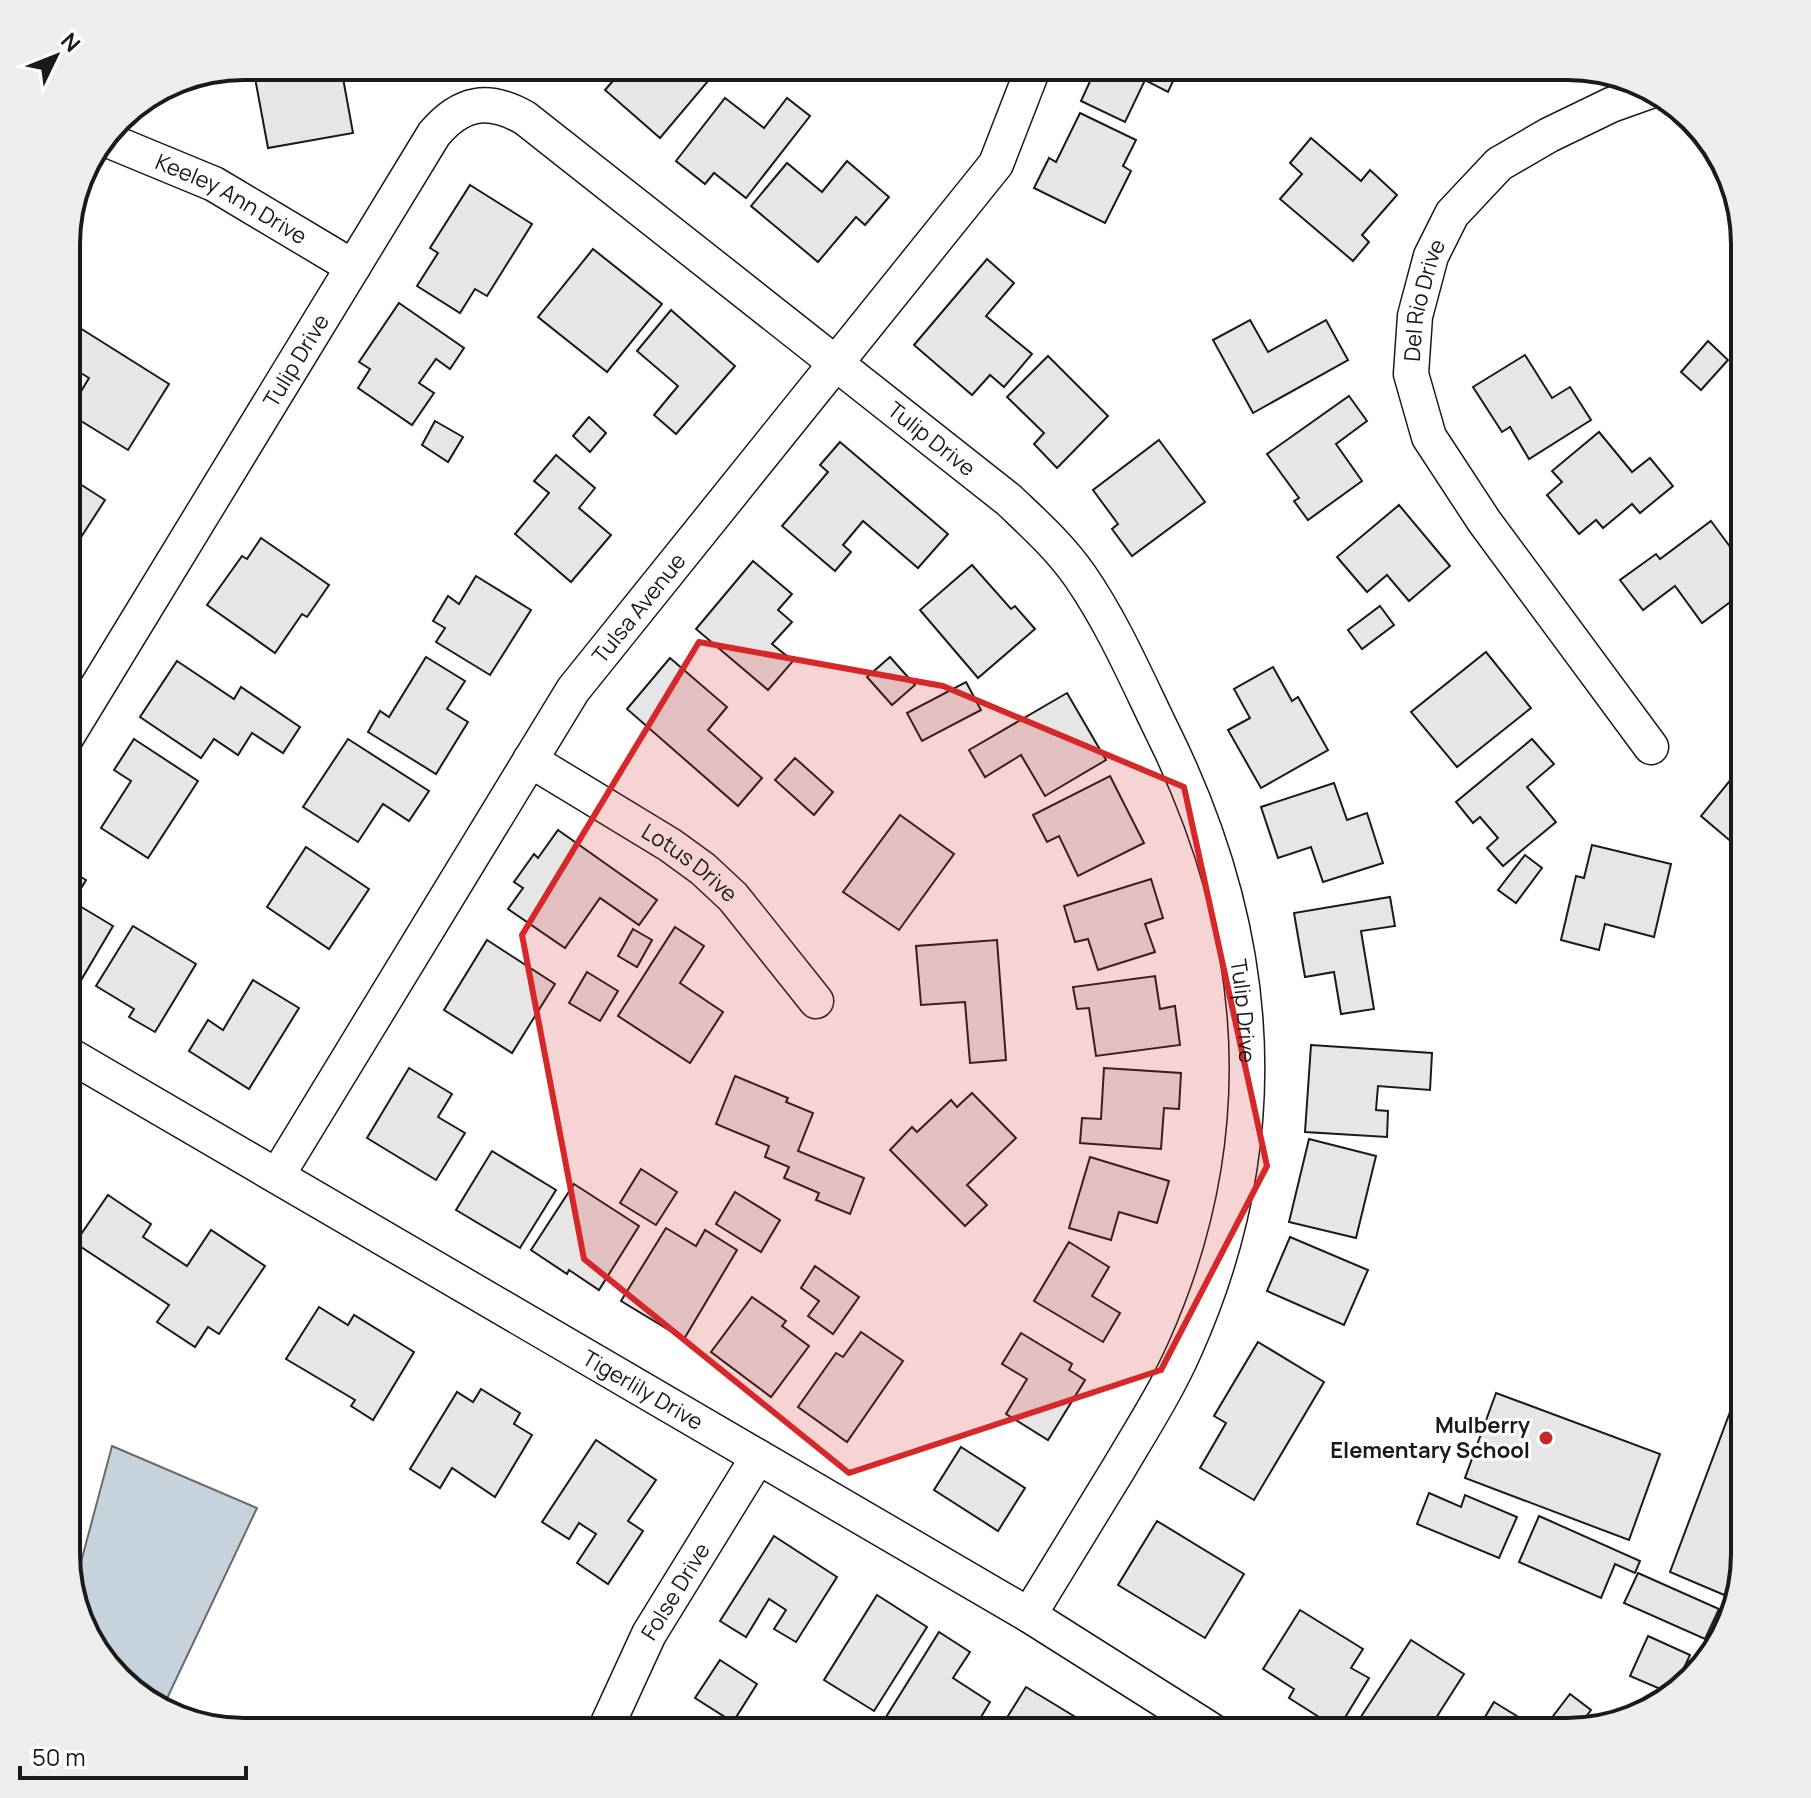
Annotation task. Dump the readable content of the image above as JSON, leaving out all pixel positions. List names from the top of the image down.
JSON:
{
  "streets": {
    "street": [
      "Keeley Ann Drive",
      "Del Rio Drive",
      "Tulip Drive",
      "Tulsa Avenue",
      "Lotus Drive",
      "Tigerlily Drive",
      "Folse Drive"
    ]
  },
  "crossings": [
    ["Keeley Ann Drive", "Tulip Drive"],
    ["Tulip Drive", "Tulsa Avenue"],
    ["Tulip Drive", "Tigerlily Drive"],
    ["Tulsa Avenue", "Lotus Drive"],
    ["Tulsa Avenue", "Tigerlily Drive"],
    ["Tigerlily Drive", "Folse Drive"]
  ],
  "places": ["Mulberry Elementary School"],
  "scale_bar": "50 m",
  "north": "top right"
}
